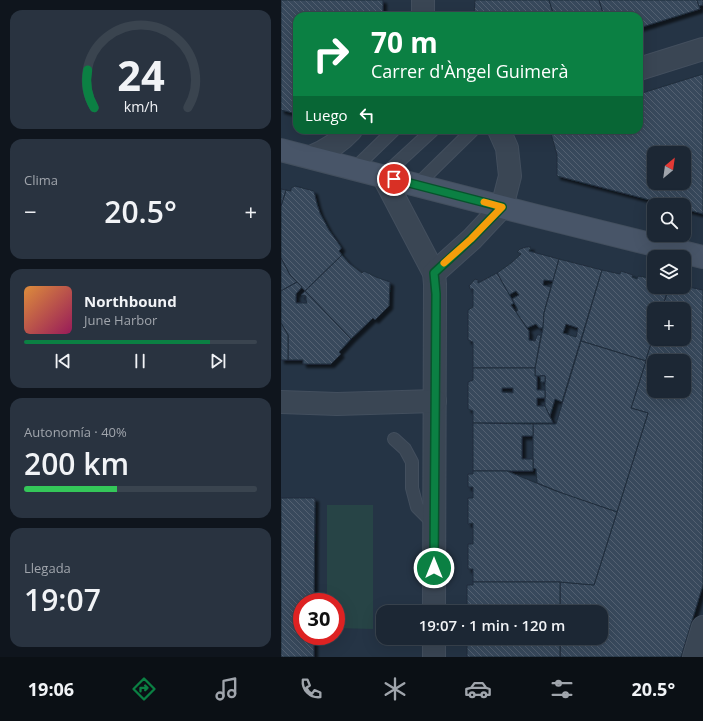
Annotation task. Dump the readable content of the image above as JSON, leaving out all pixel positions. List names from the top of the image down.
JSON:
{
  "north": "top right",
  "page": {
    "turn": ["70 m", "Carrer d'Àngel Guimerà"],
    "then": "Luego",
    "tile": [
      "Clima",
      ["Autonomía · 40%", "200 km"],
      ["Llegada", "19:07"]
    ],
    "map_buttons": ["+", "−"],
    "heat": ["−", "20.5°", "+"],
    "song": ["Northbound", "June Harbor"],
    "limit": "30",
    "trip": "19:07 · 1 min · 120 m",
    "tabs": ["19:06", "20.5°"],
    "gauge": ["24", "km/h"]
  }
}
